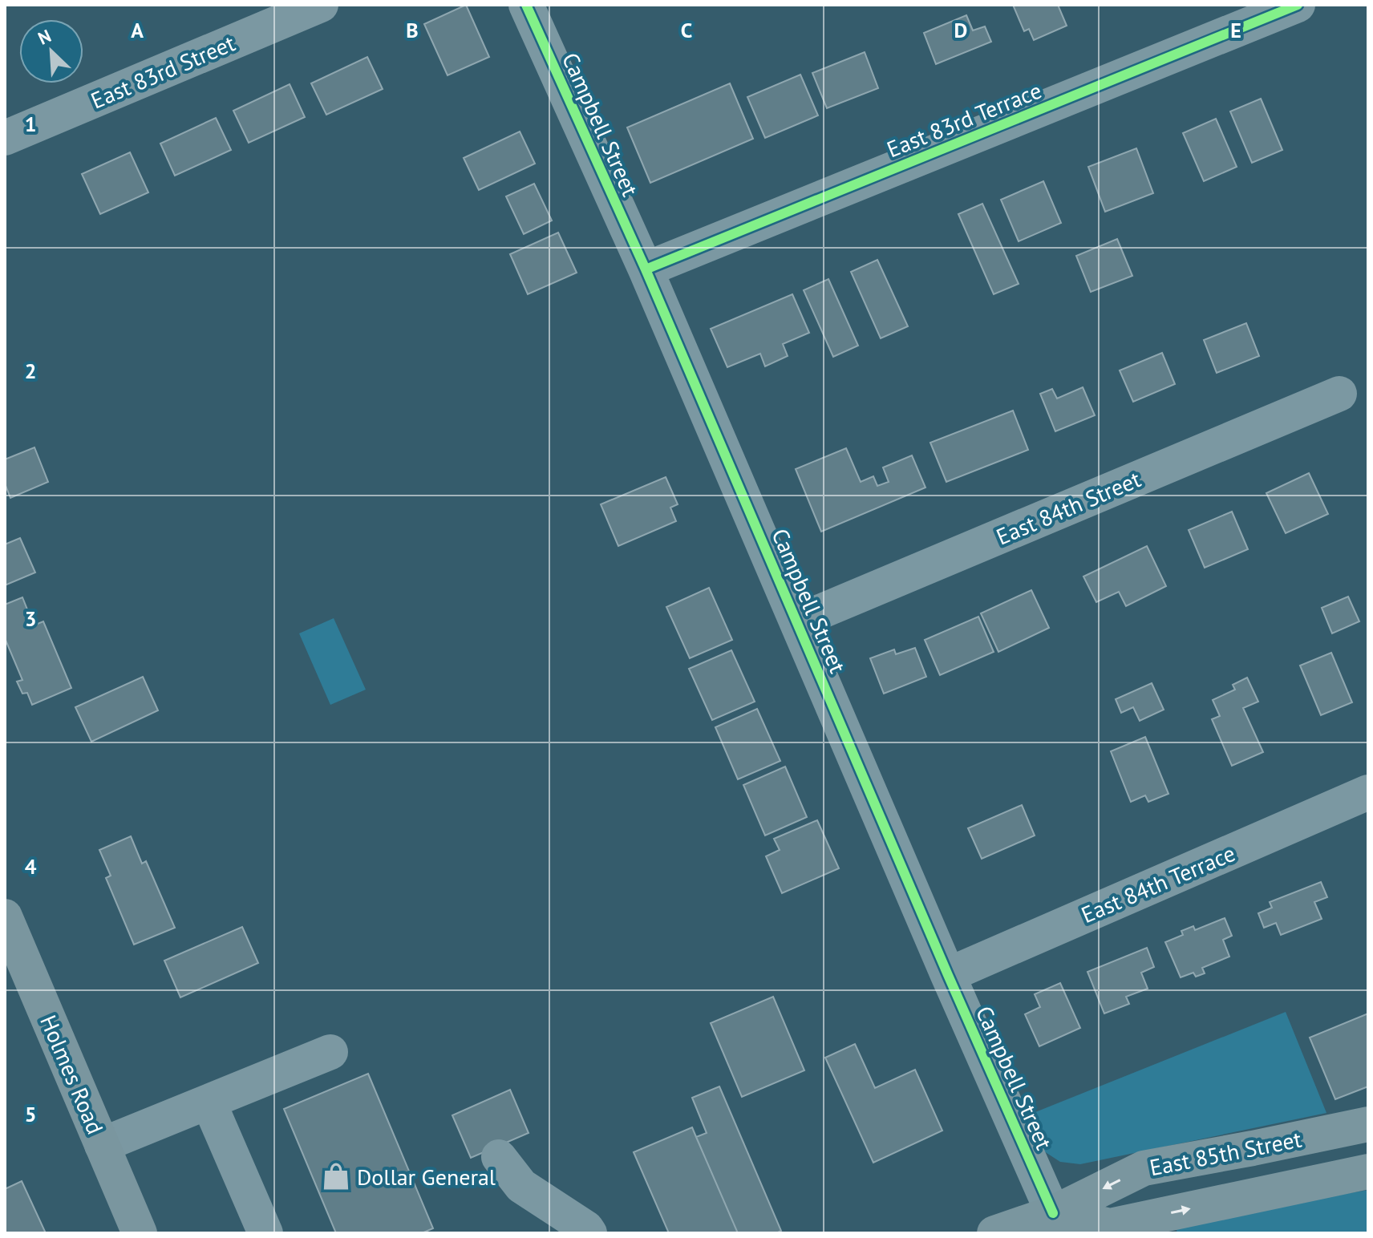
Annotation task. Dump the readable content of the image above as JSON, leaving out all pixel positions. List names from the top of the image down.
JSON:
{
  "streets": {
    "main road": ["Holmes Road", "East 85th Street"],
    "street": [
      "East 83rd Street",
      "East 83rd Terrace",
      "Campbell Street",
      "East 84th Street",
      "East 84th Terrace"
    ]
  },
  "crossings": [
    ["East 83rd Terrace", "Campbell Street"],
    ["Campbell Street", "East 84th Street"],
    ["Campbell Street", "East 84th Terrace"],
    ["Campbell Street", "East 85th Street"]
  ],
  "places": {
    "shop": ["Dollar General"]
  },
  "north": "top left",
  "grid": {
    "columns": [
      "A",
      "B",
      "C",
      "D",
      "E"
    ],
    "rows": [
      "1",
      "2",
      "3",
      "4",
      "5"
    ]
  }
}
